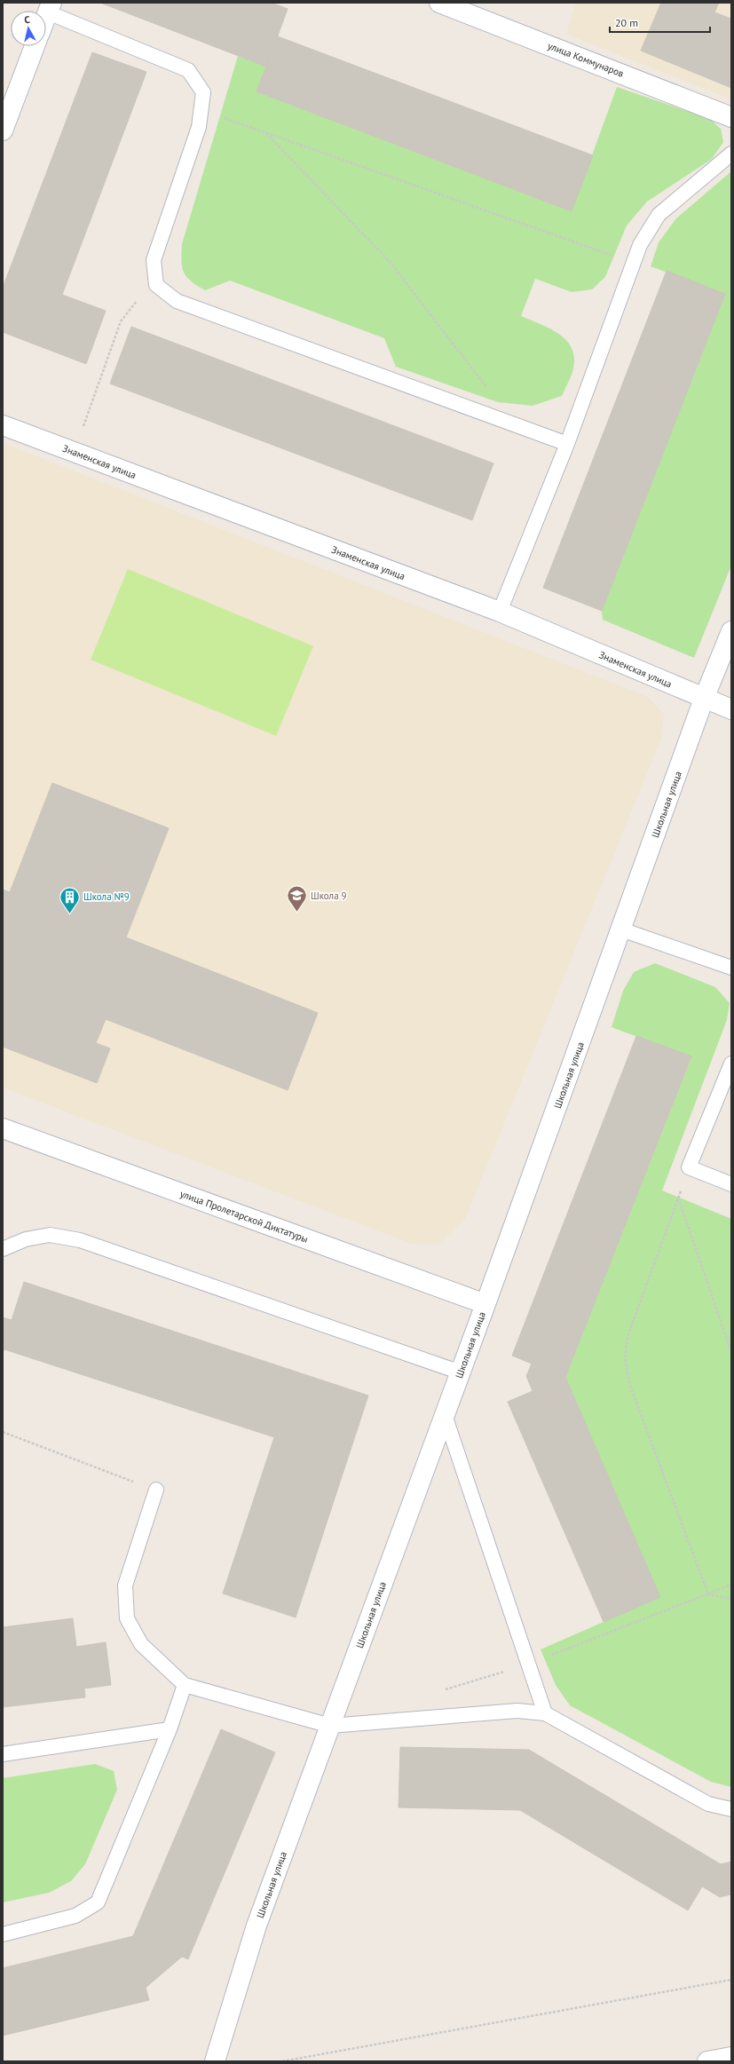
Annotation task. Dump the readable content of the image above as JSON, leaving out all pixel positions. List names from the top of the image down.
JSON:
{
  "streets": {
    "street": [
      "улица Коммунаров",
      "Знаменская улица",
      "Школьная улица",
      "улица Пролетарской Диктатуры"
    ]
  },
  "crossings": [
    ["Знаменская улица", "Школьная улица"],
    ["Школьная улица", "улица Пролетарской Диктатуры"]
  ],
  "places": {
    "school or university": ["Школа 9"],
    "building": ["Школа №9"]
  },
  "scale_bar": "20 m",
  "north": "top"
}
